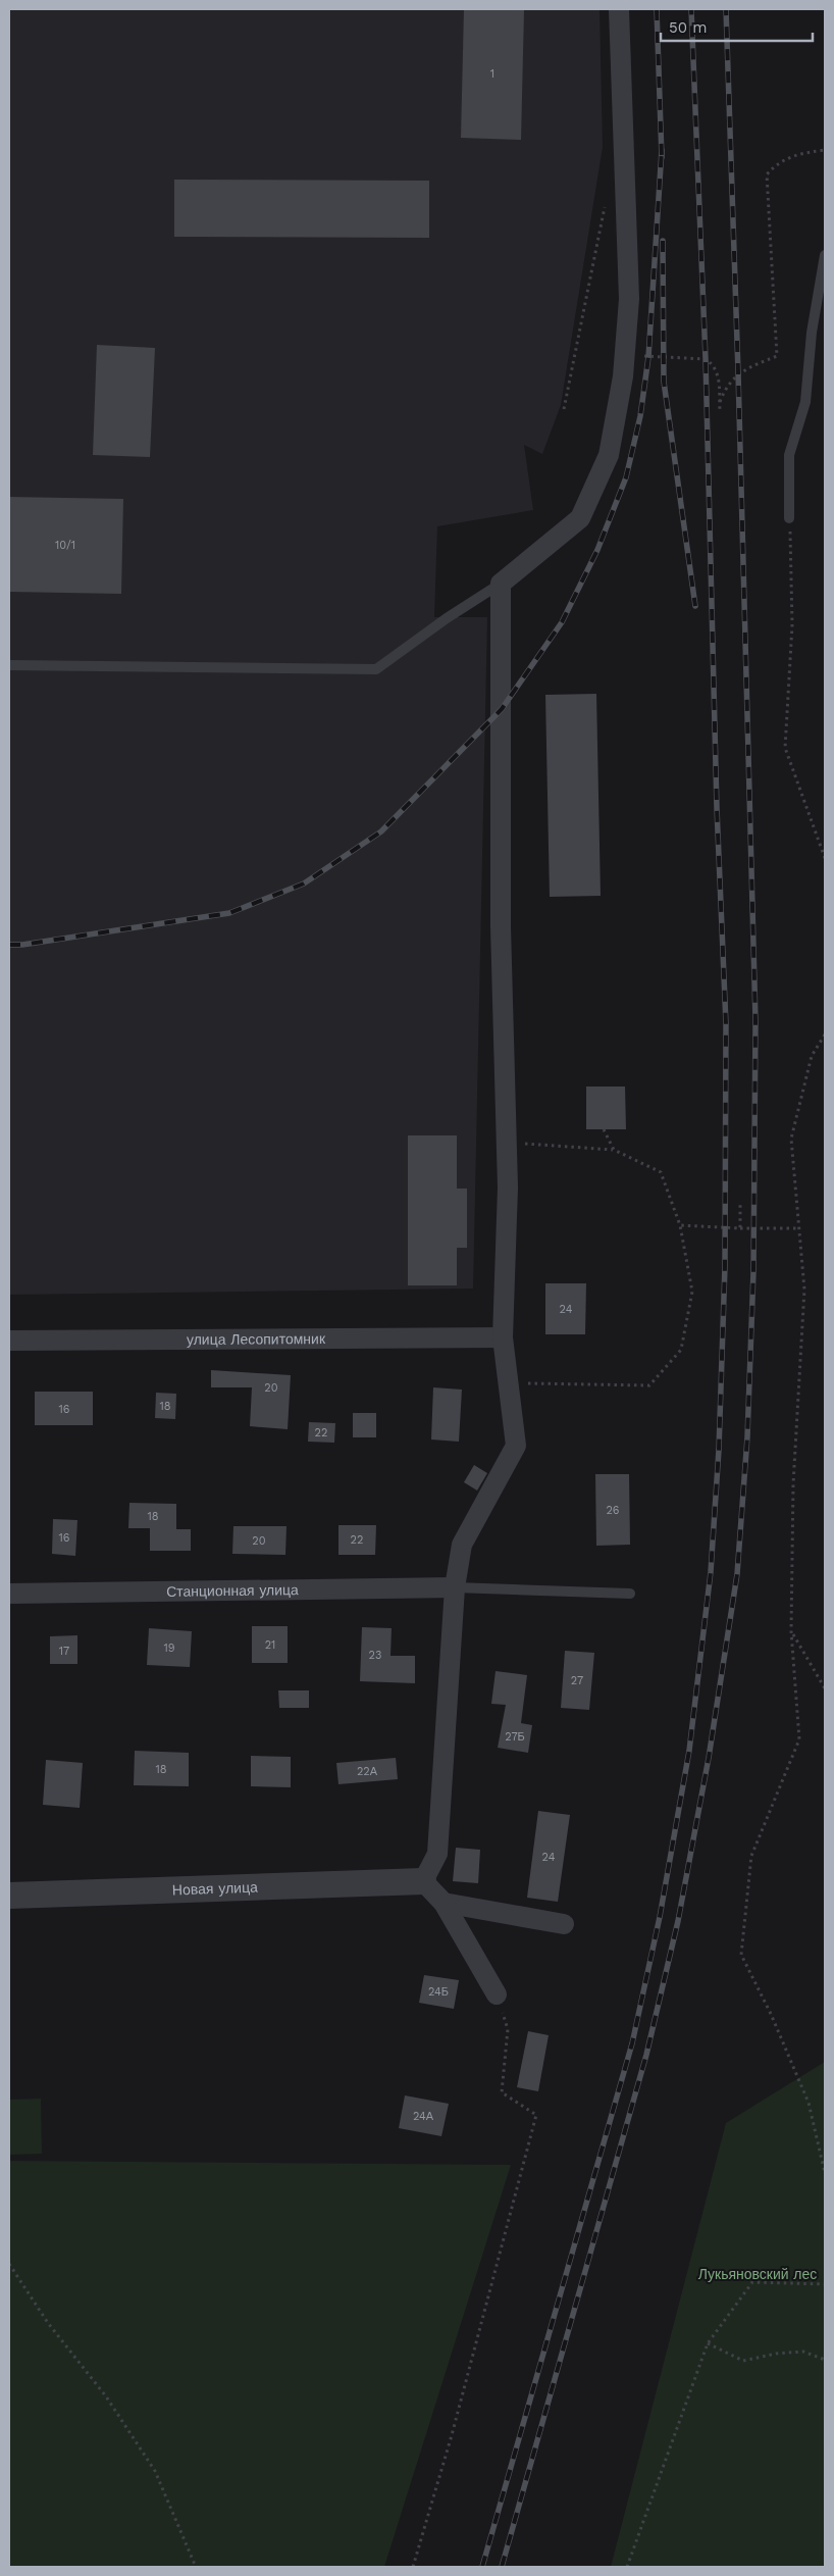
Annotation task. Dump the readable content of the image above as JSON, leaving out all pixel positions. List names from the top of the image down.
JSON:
{
  "streets": {
    "street": ["улица Лесопитомник", "Станционная улица", "Новая улица"]
  },
  "parks": ["Лукьяновский лес"],
  "house_numbers": [
    "1",
    "10/1",
    "24",
    "20",
    "18",
    "16",
    "22",
    "26",
    "18",
    "16",
    "22",
    "20",
    "21",
    "19",
    "17",
    "23",
    "27",
    "27Б",
    "18",
    "22А",
    "24",
    "24Б",
    "24А"
  ],
  "scale_bar": "50 m"
}
